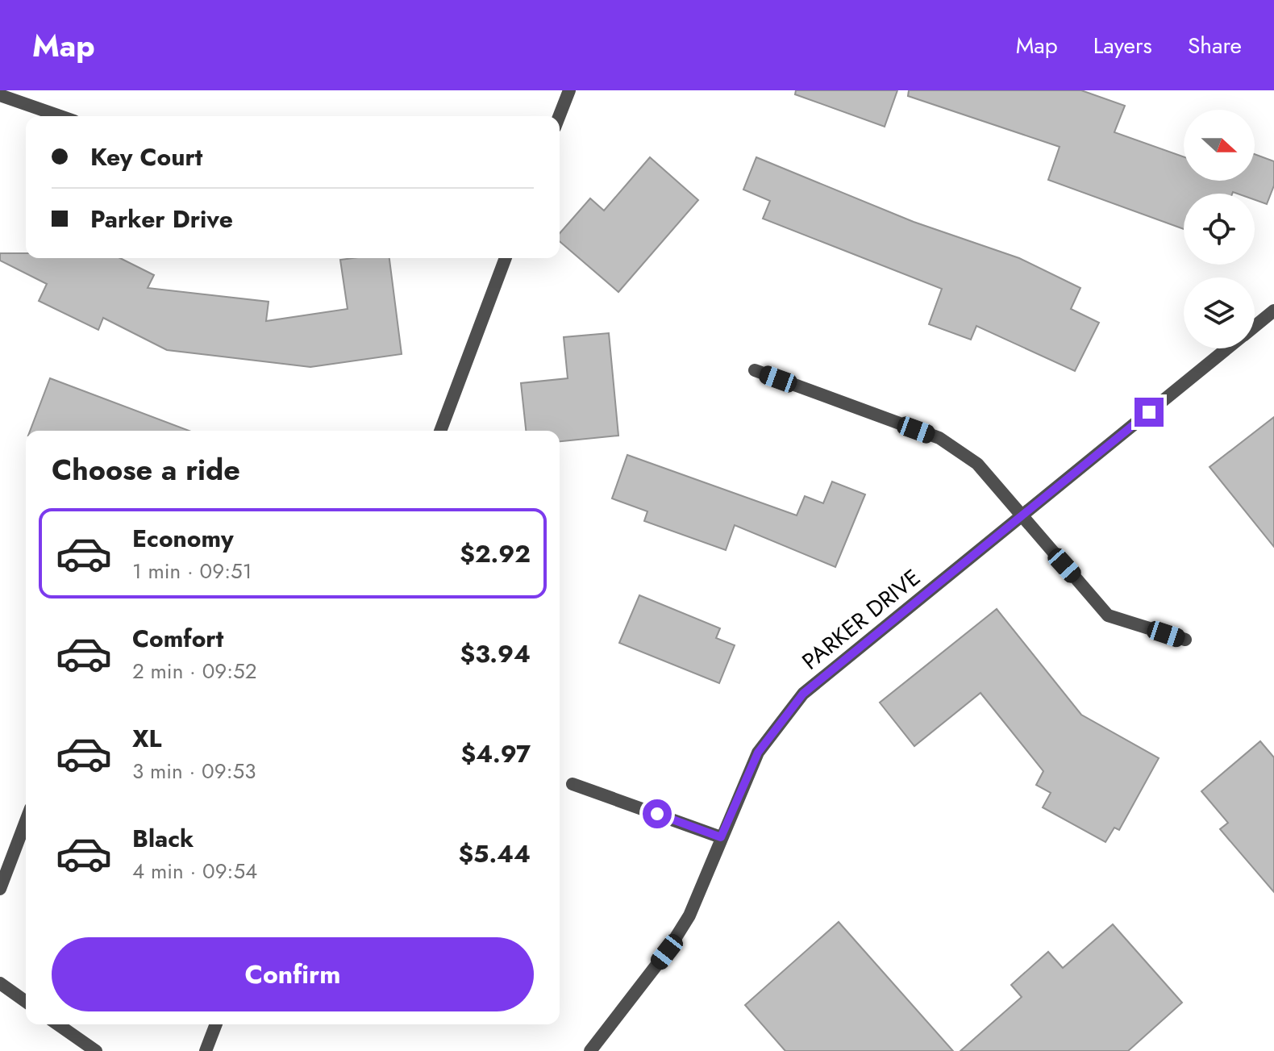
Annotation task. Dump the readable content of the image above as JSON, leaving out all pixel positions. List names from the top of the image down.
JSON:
{
  "streets": {
    "street": ["PARKER DRIVE"]
  },
  "north": "right",
  "page": {
    "header": "Map",
    "nav": ["Map", "Layers", "Share"],
    "banner": ["Key Court", "Parker Drive"],
    "heading": "Choose a ride",
    "list": [
      {
        "name": "Economy",
        "note": "1 min · 09:51",
        "value": "$2.92"
      },
      {
        "name": "Comfort",
        "note": "2 min · 09:52",
        "value": "$3.94"
      },
      {
        "name": "XL",
        "note": "3 min · 09:53",
        "value": "$4.97"
      },
      {
        "name": "Black",
        "note": "4 min · 09:54",
        "value": "$5.44"
      }
    ],
    "buttons": "Confirm"
  }
}
